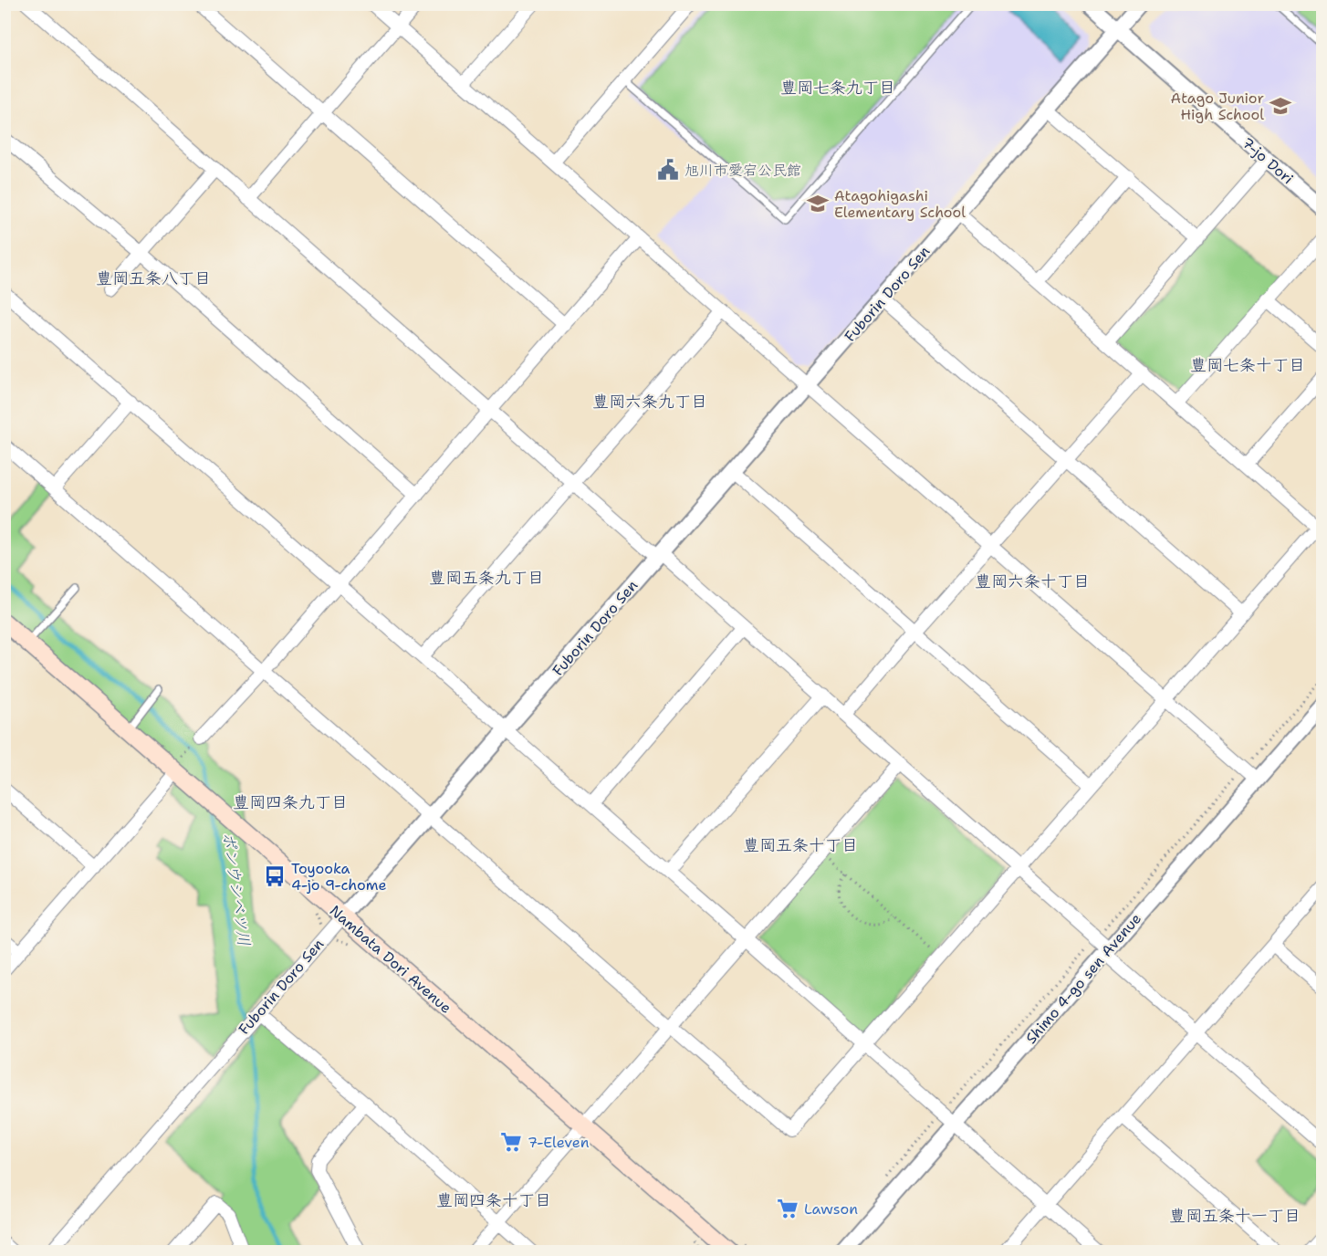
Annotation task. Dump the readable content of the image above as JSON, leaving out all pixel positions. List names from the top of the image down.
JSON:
{
  "streets": {
    "main road": ["Nambata Dori Avenue"],
    "street": ["7-jo Dori", "Fuborin Doro Sen", "Shimo 4-go sen Avenue"]
  },
  "crossings": [
    ["7-jo Dori", "Fuborin Doro Sen"],
    ["Fuborin Doro Sen", "Nambata Dori Avenue"]
  ],
  "districts": [
    "豊岡七条九丁目",
    "豊岡五条八丁目",
    "豊岡七条十丁目",
    "豊岡六条九丁目",
    "豊岡五条九丁目",
    "豊岡六条十丁目",
    "豊岡四条九丁目",
    "豊岡五条十丁目",
    "豊岡四条十丁目",
    "豊岡五条十一丁目"
  ],
  "water": ["ポンウシベツ川"],
  "places": {
    "school or university": ["Atago Junior High School", "Atagohigashi Elementary School"],
    "public building": ["旭川市愛宕公民館"],
    "bus stop": ["Toyooka 4-jo 9-chome"],
    "supermarket": ["7-Eleven", "Lawson"]
  }
}
